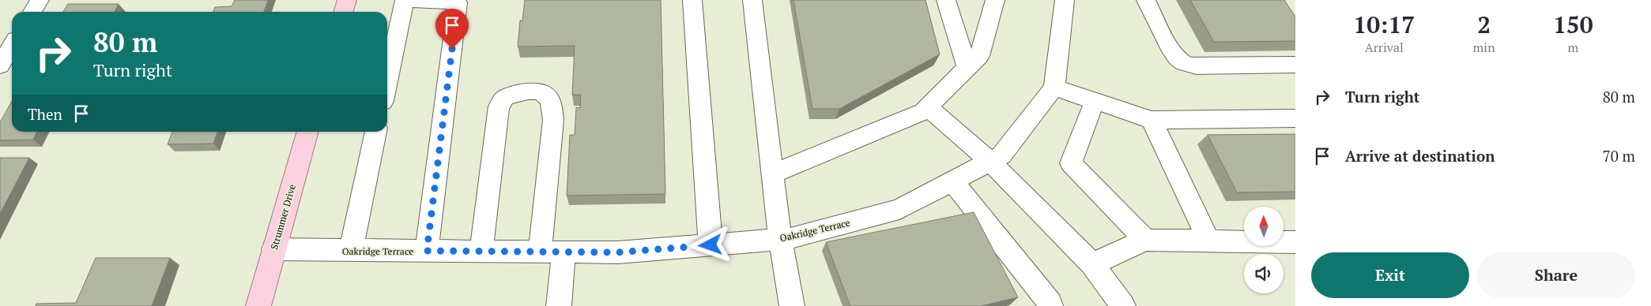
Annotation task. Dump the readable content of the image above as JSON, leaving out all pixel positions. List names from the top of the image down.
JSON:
{
  "streets": {
    "main road": ["Strummer Drive"],
    "street": ["Oakridge Terrace"]
  },
  "crossings": [
    ["Strummer Drive", "Oakridge Terrace"]
  ],
  "north": "top",
  "page": {
    "eta": [
      "10:17",
      "Arrival",
      "2",
      "min",
      "150",
      "m"
    ],
    "turn": ["80 m", "Turn right"],
    "list": [
      {
        "name": "Turn right",
        "value": "80 m"
      },
      {
        "name": "Arrive at destination",
        "value": "70 m"
      }
    ],
    "then": "Then",
    "buttons": ["Exit", "Share"]
  }
}
